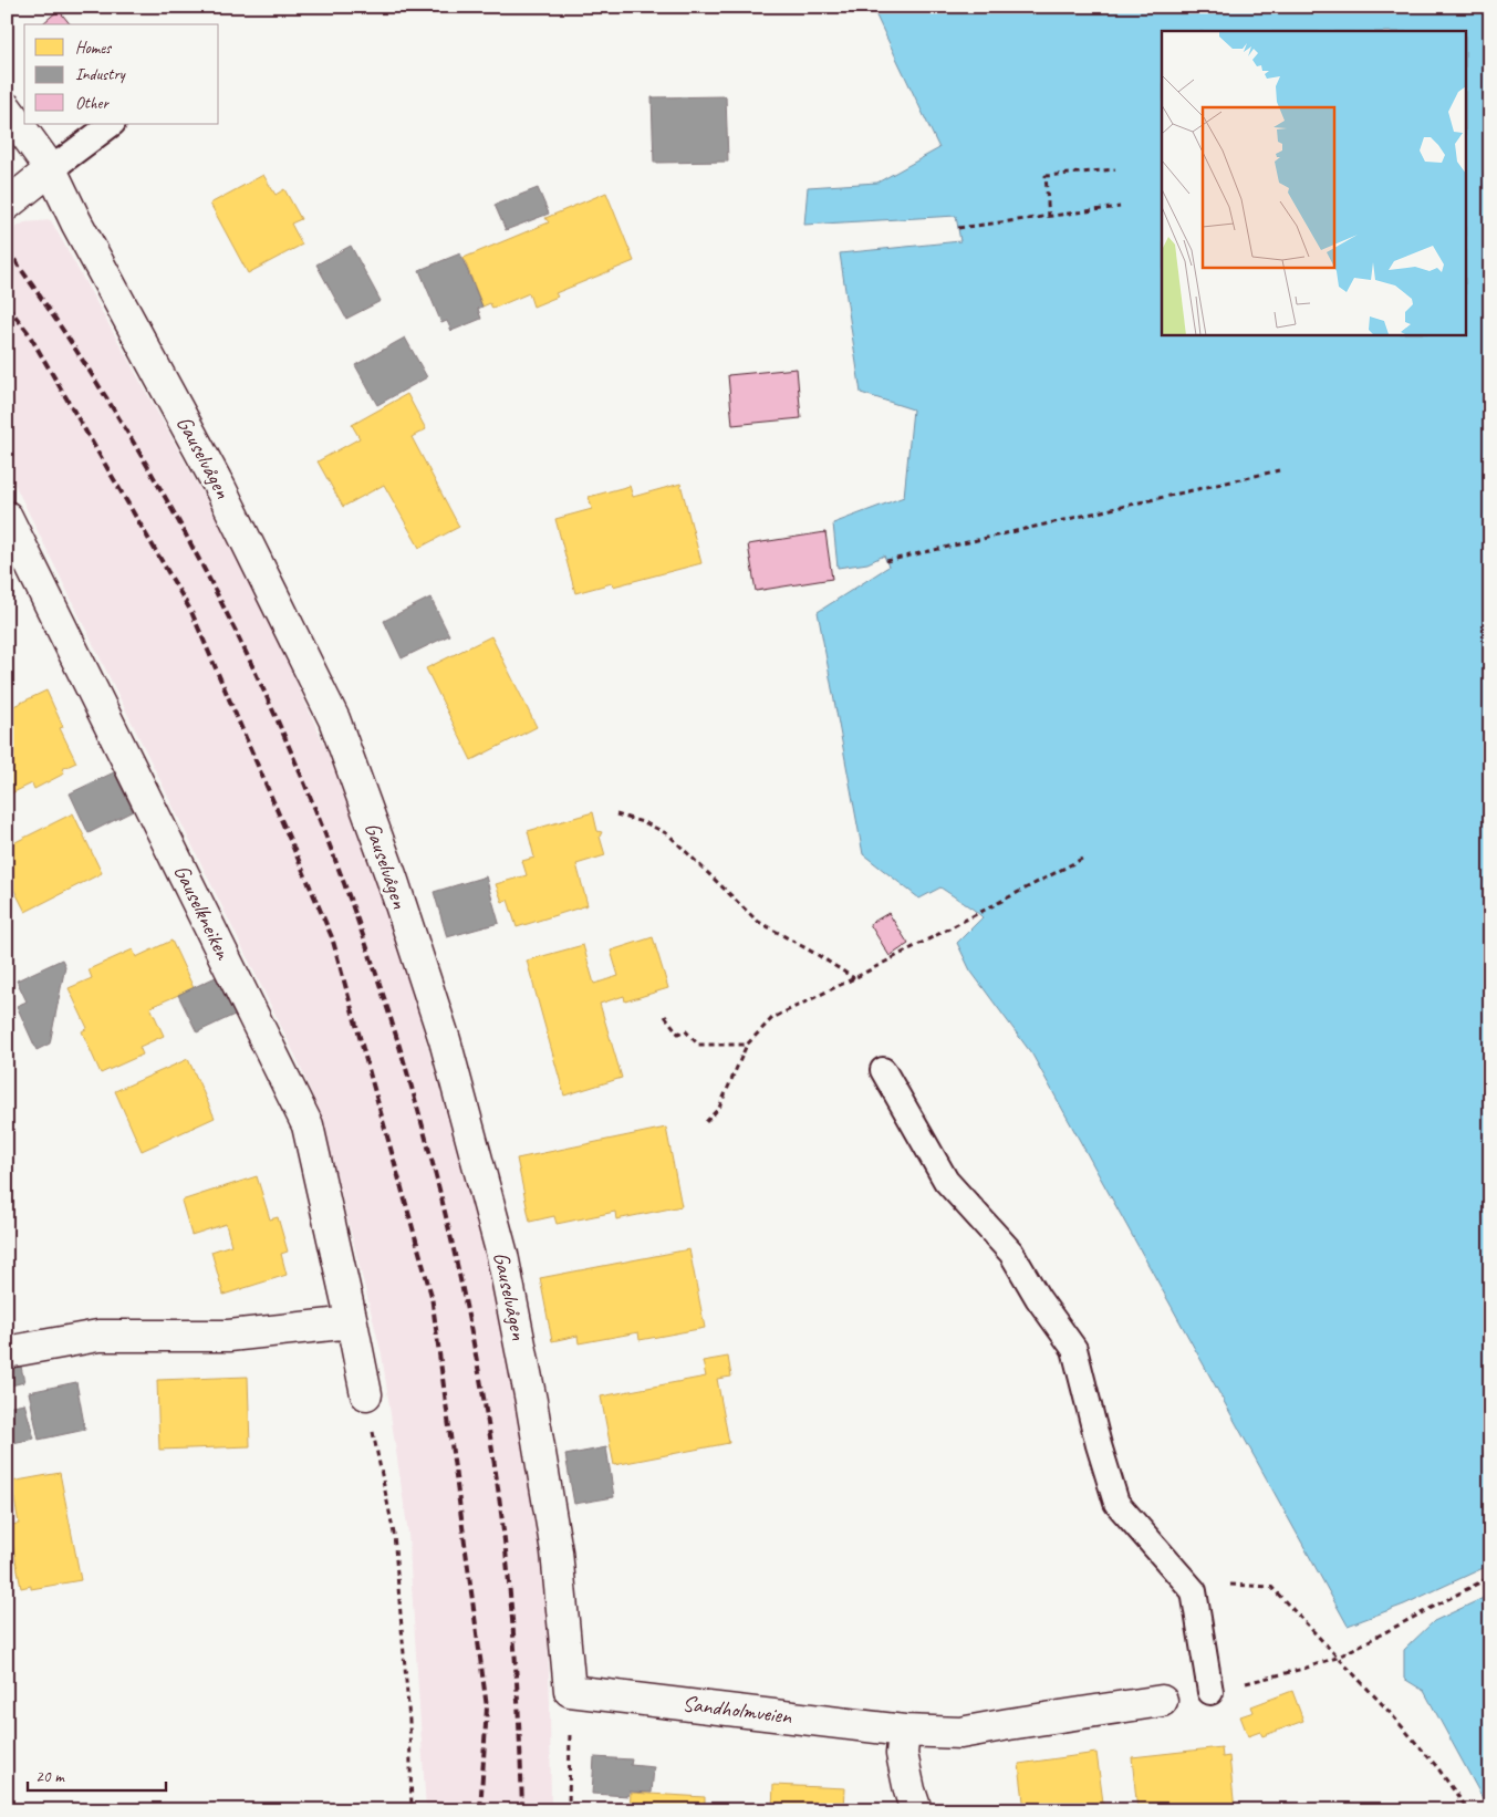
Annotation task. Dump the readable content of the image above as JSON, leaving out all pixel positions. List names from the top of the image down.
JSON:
{
  "streets": {
    "street": ["Gauselvågen", "Gauselkneiken", "Sandholmveien"]
  },
  "crossings": [
    ["Gauselvågen", "Sandholmveien"]
  ],
  "legend": ["Homes", "Industry", "Other"],
  "scale_bar": "20 m"
}
